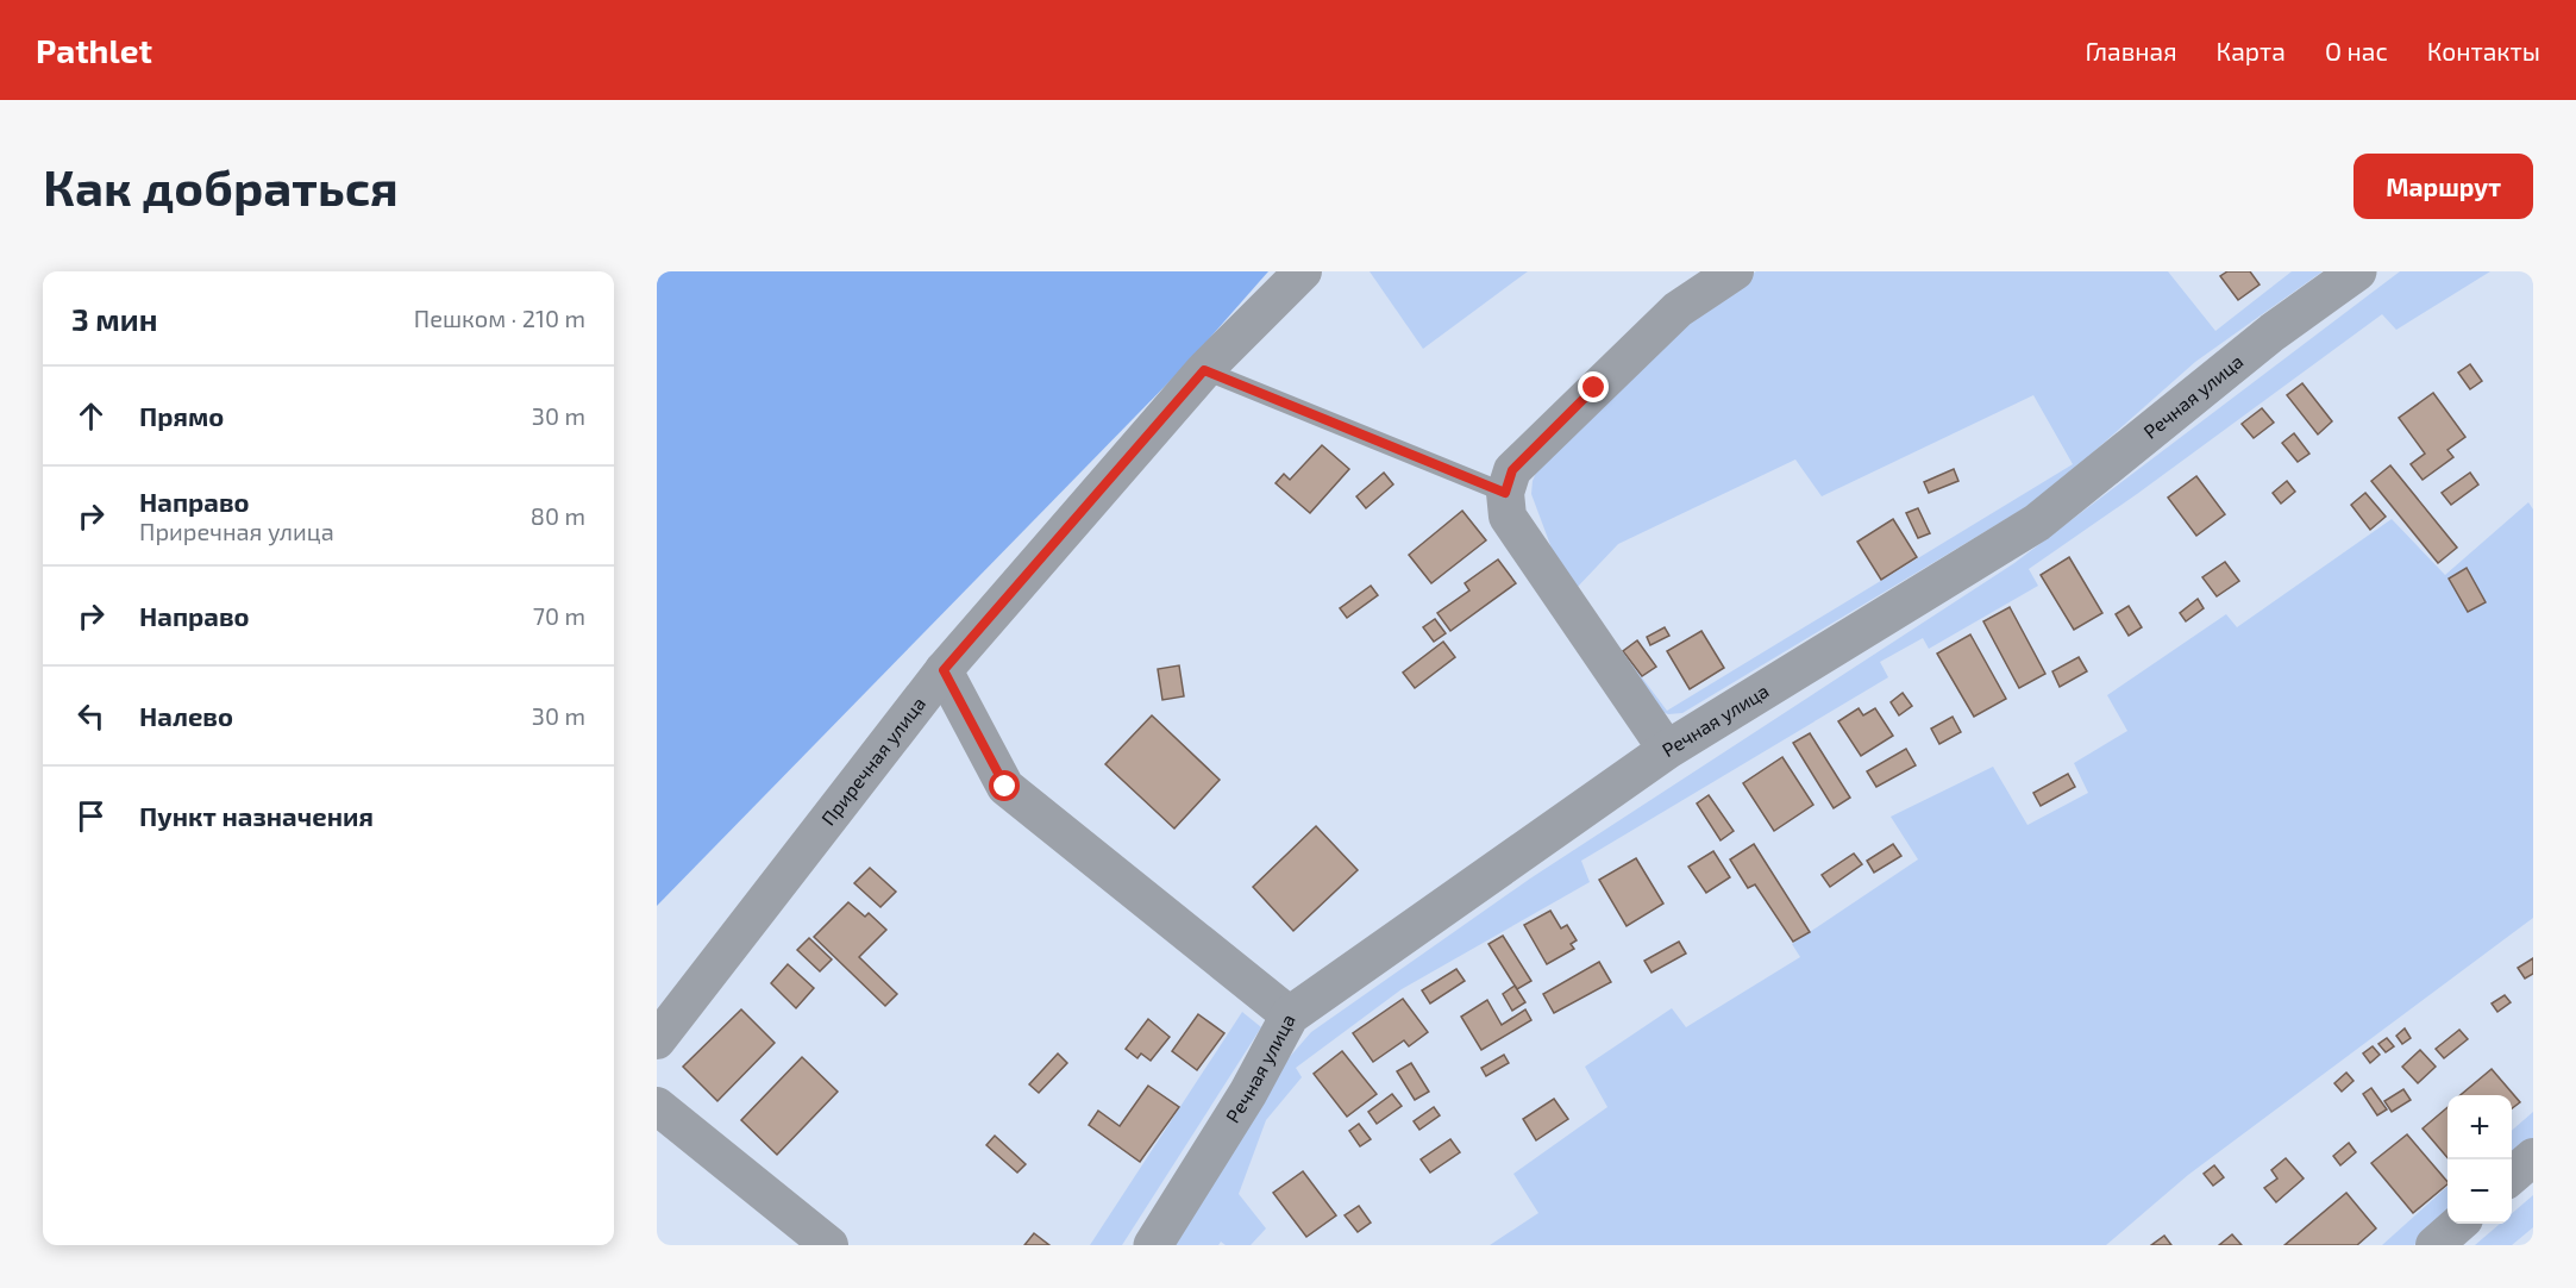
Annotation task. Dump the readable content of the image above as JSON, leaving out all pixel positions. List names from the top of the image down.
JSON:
{
  "streets": {
    "street": ["Речная улица", "Приречная улица"]
  },
  "page": {
    "header": "Pathlet",
    "nav": [
      "Главная",
      "Карта",
      "О нас",
      "Контакты"
    ],
    "buttons": "Маршрут",
    "title": "Как добраться",
    "heading": ["3 мин", "Пешком · 210 m"],
    "list": [
      ["Прямо", "30 m"],
      ["Направо", "Приречная улица", "80 m"],
      ["Направо", "70 m"],
      ["Налево", "30 m"],
      "Пункт назначения"
    ],
    "map_buttons": ["+", "−"]
  }
}
